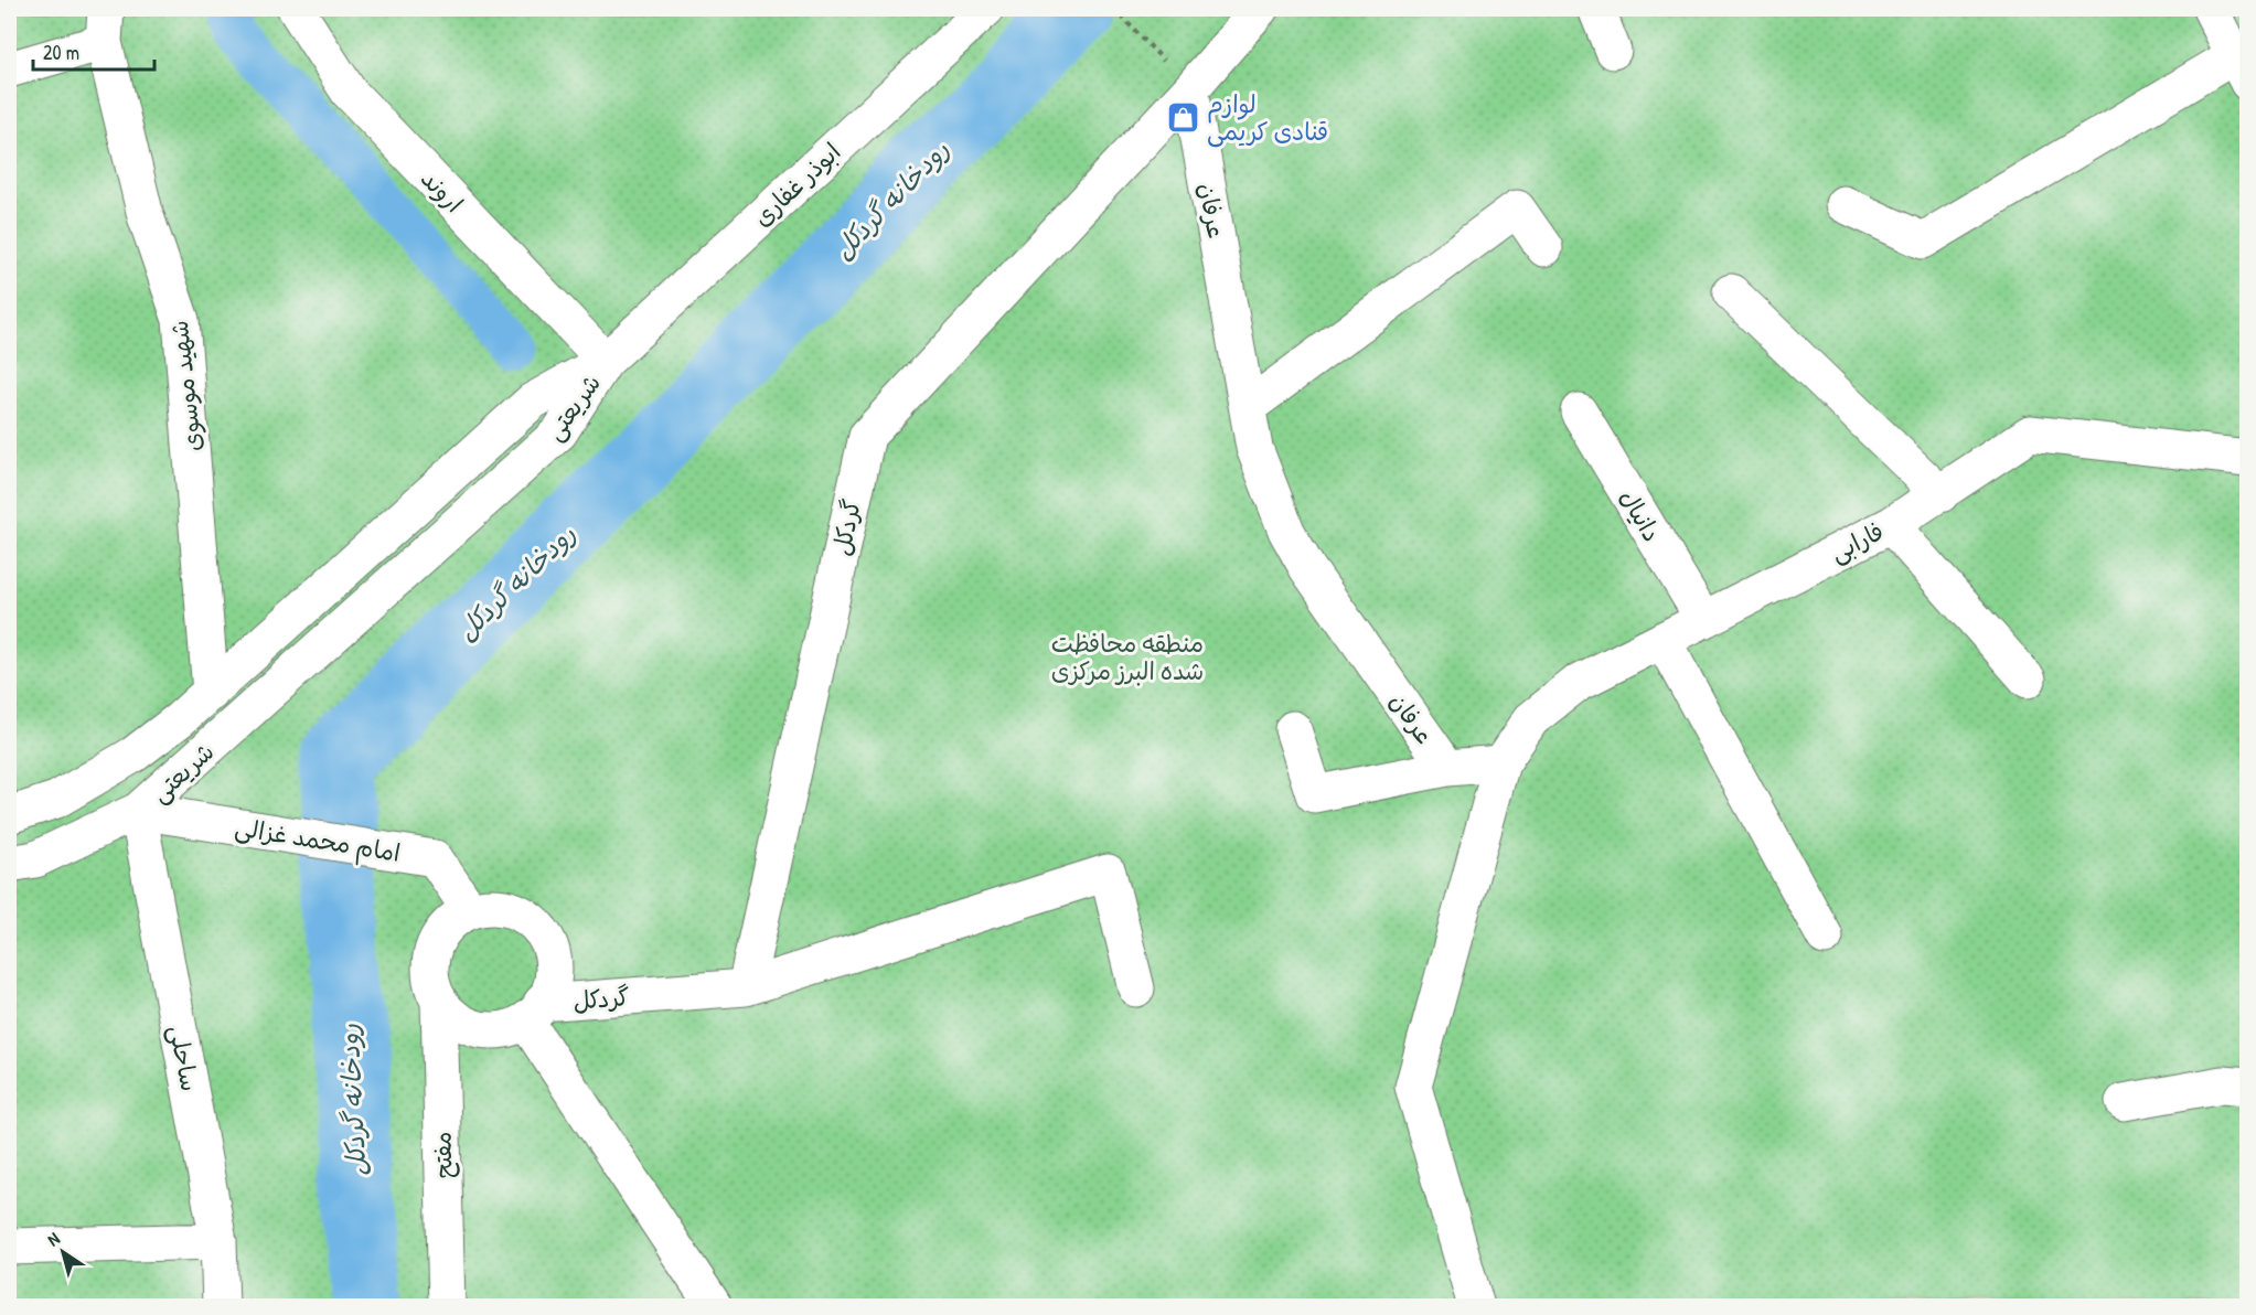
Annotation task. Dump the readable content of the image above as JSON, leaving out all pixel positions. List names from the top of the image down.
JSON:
{
  "streets": {
    "street": [
      "ابوذر غفاری",
      "اروند",
      "عرفان",
      "شهید موسوی",
      "شریعتی",
      "دانیال",
      "گردکل",
      "فارابی",
      "امام محمد غزالی",
      "ساحلی",
      "مفتح"
    ]
  },
  "crossings": [
    ["ابوذر غفاری", "اروند"],
    ["ابوذر غفاری", "شریعتی"],
    ["اروند", "شریعتی"],
    ["عرفان", "گردکل"],
    ["عرفان", "فارابی"],
    ["شهید موسوی", "شریعتی"],
    ["شریعتی", "امام محمد غزالی"],
    ["شریعتی", "ساحلی"],
    ["دانیال", "فارابی"],
    ["گردکل", "امام محمد غزالی"],
    ["گردکل", "مفتح"],
    ["امام محمد غزالی", "ساحلی"],
    ["امام محمد غزالی", "مفتح"]
  ],
  "water": ["رودخانه گردکل"],
  "parks": ["منطقه محافظت شده البرز مرکزی"],
  "places": {
    "shop": ["لوازم قنادی کریمی"]
  },
  "scale_bar": "20 m",
  "north": "top left"
}
